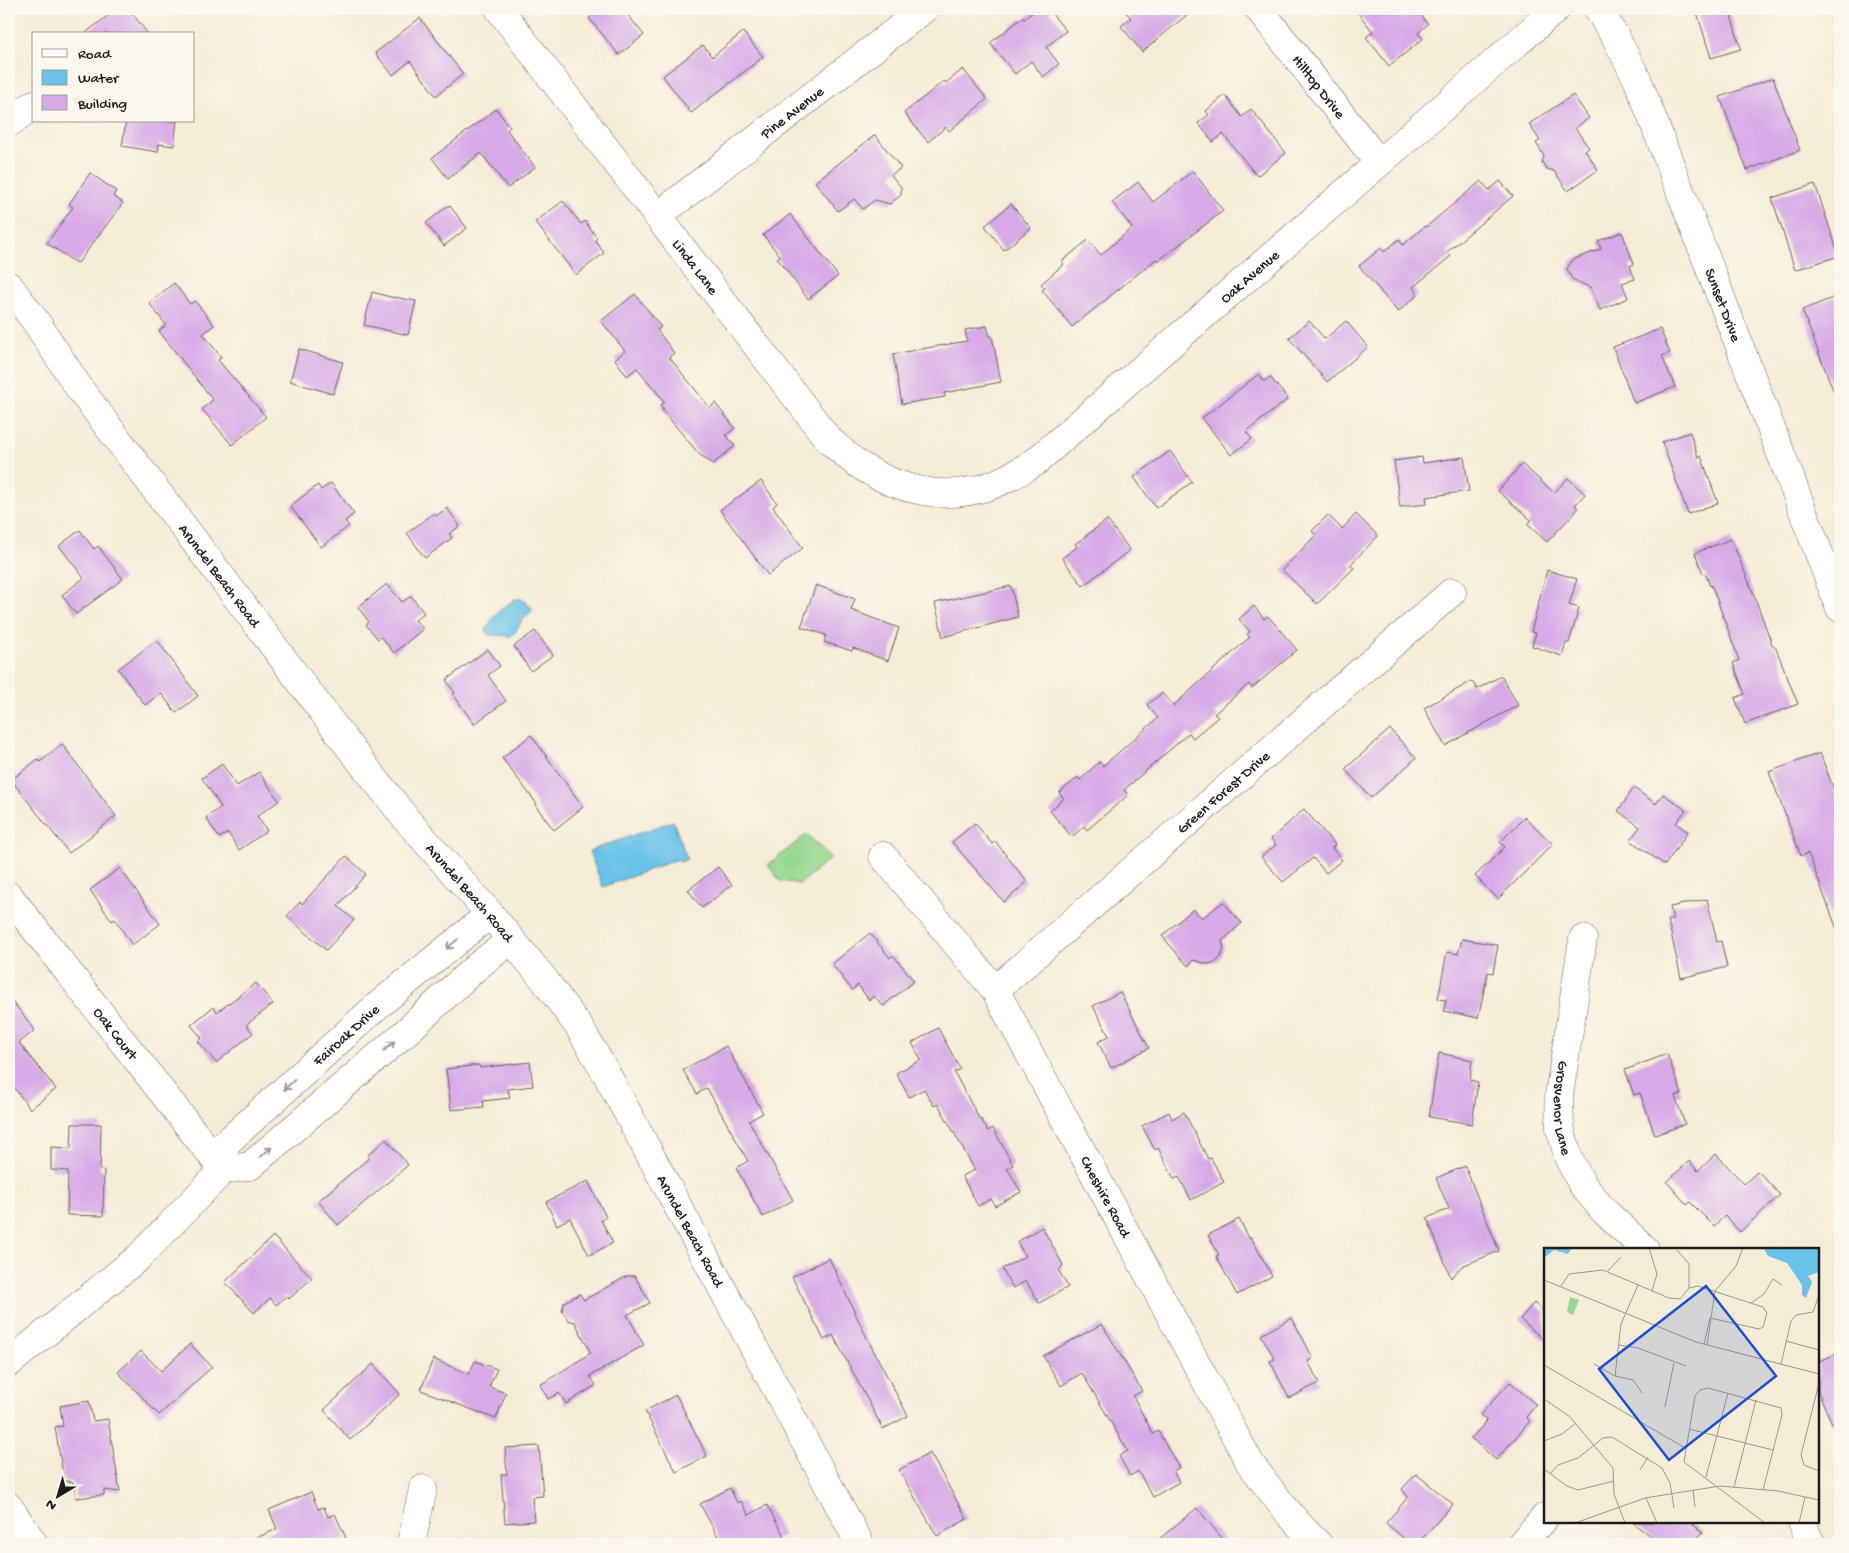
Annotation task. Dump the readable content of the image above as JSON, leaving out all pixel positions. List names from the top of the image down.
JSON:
{
  "streets": {
    "street": [
      "Hilltop Drive",
      "Pine Avenue",
      "Linda Lane",
      "Oak Avenue",
      "Sunset Drive",
      "Arundel Beach Road",
      "Green Forest Drive",
      "Oak Court",
      "Fairoak Drive",
      "Grosvenor Lane",
      "Cheshire Road"
    ]
  },
  "crossings": [
    ["Hilltop Drive", "Oak Avenue"],
    ["Pine Avenue", "Linda Lane"],
    ["Linda Lane", "Oak Avenue"],
    ["Arundel Beach Road", "Fairoak Drive"],
    ["Green Forest Drive", "Cheshire Road"],
    ["Oak Court", "Fairoak Drive"]
  ],
  "legend": ["Road", "Water", "Building"],
  "north": "bottom left"
}
